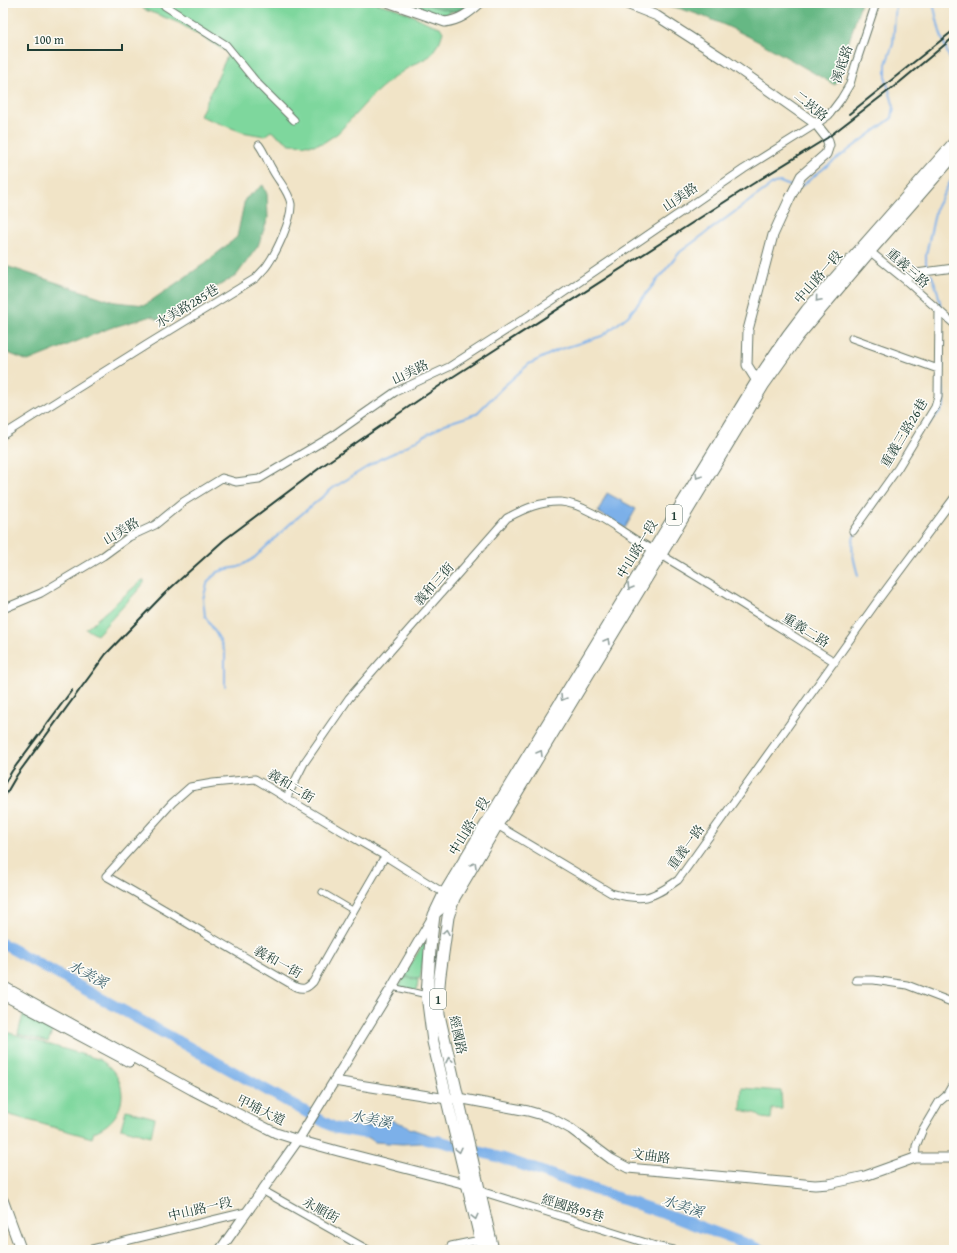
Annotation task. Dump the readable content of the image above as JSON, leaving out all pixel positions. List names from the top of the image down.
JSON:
{
  "streets": {
    "main road": ["中山路一段", "1", "經國路"],
    "street": [
      "溪底路",
      "二崁路",
      "山美路",
      "重義三路",
      "水美路285巷",
      "重義三路26巷",
      "義和三街",
      "重義二路",
      "義和二街",
      "重義一路",
      "義和一街",
      "甲埔大道",
      "文曲路",
      "經國路95巷",
      "永順街"
    ]
  },
  "crossings": [
    ["溪底路", "二崁路"],
    ["溪底路", "山美路"],
    ["二崁路", "山美路"],
    ["二崁路", "中山路一段"],
    ["重義三路", "中山路一段"],
    ["重義三路", "重義三路26巷"],
    ["中山路一段", "義和三街"],
    ["中山路一段", "重義二路"],
    ["中山路一段", "義和二街"],
    ["中山路一段", "重義一路"],
    ["中山路一段", "經國路"],
    ["中山路一段", "甲埔大道"],
    ["中山路一段", "文曲路"],
    ["中山路一段", "永順街"],
    ["1", "經國路"],
    ["1", "甲埔大道"],
    ["1", "經國路95巷"],
    ["義和三街", "重義二路"],
    ["義和三街", "義和二街"],
    ["重義二路", "重義一路"],
    ["義和二街", "義和一街"],
    ["義和二街", "經國路"],
    ["經國路", "甲埔大道"],
    ["經國路", "文曲路"],
    ["經國路", "經國路95巷"],
    ["甲埔大道", "經國路95巷"]
  ],
  "water": ["水美溪"],
  "scale_bar": "100 m"
}
